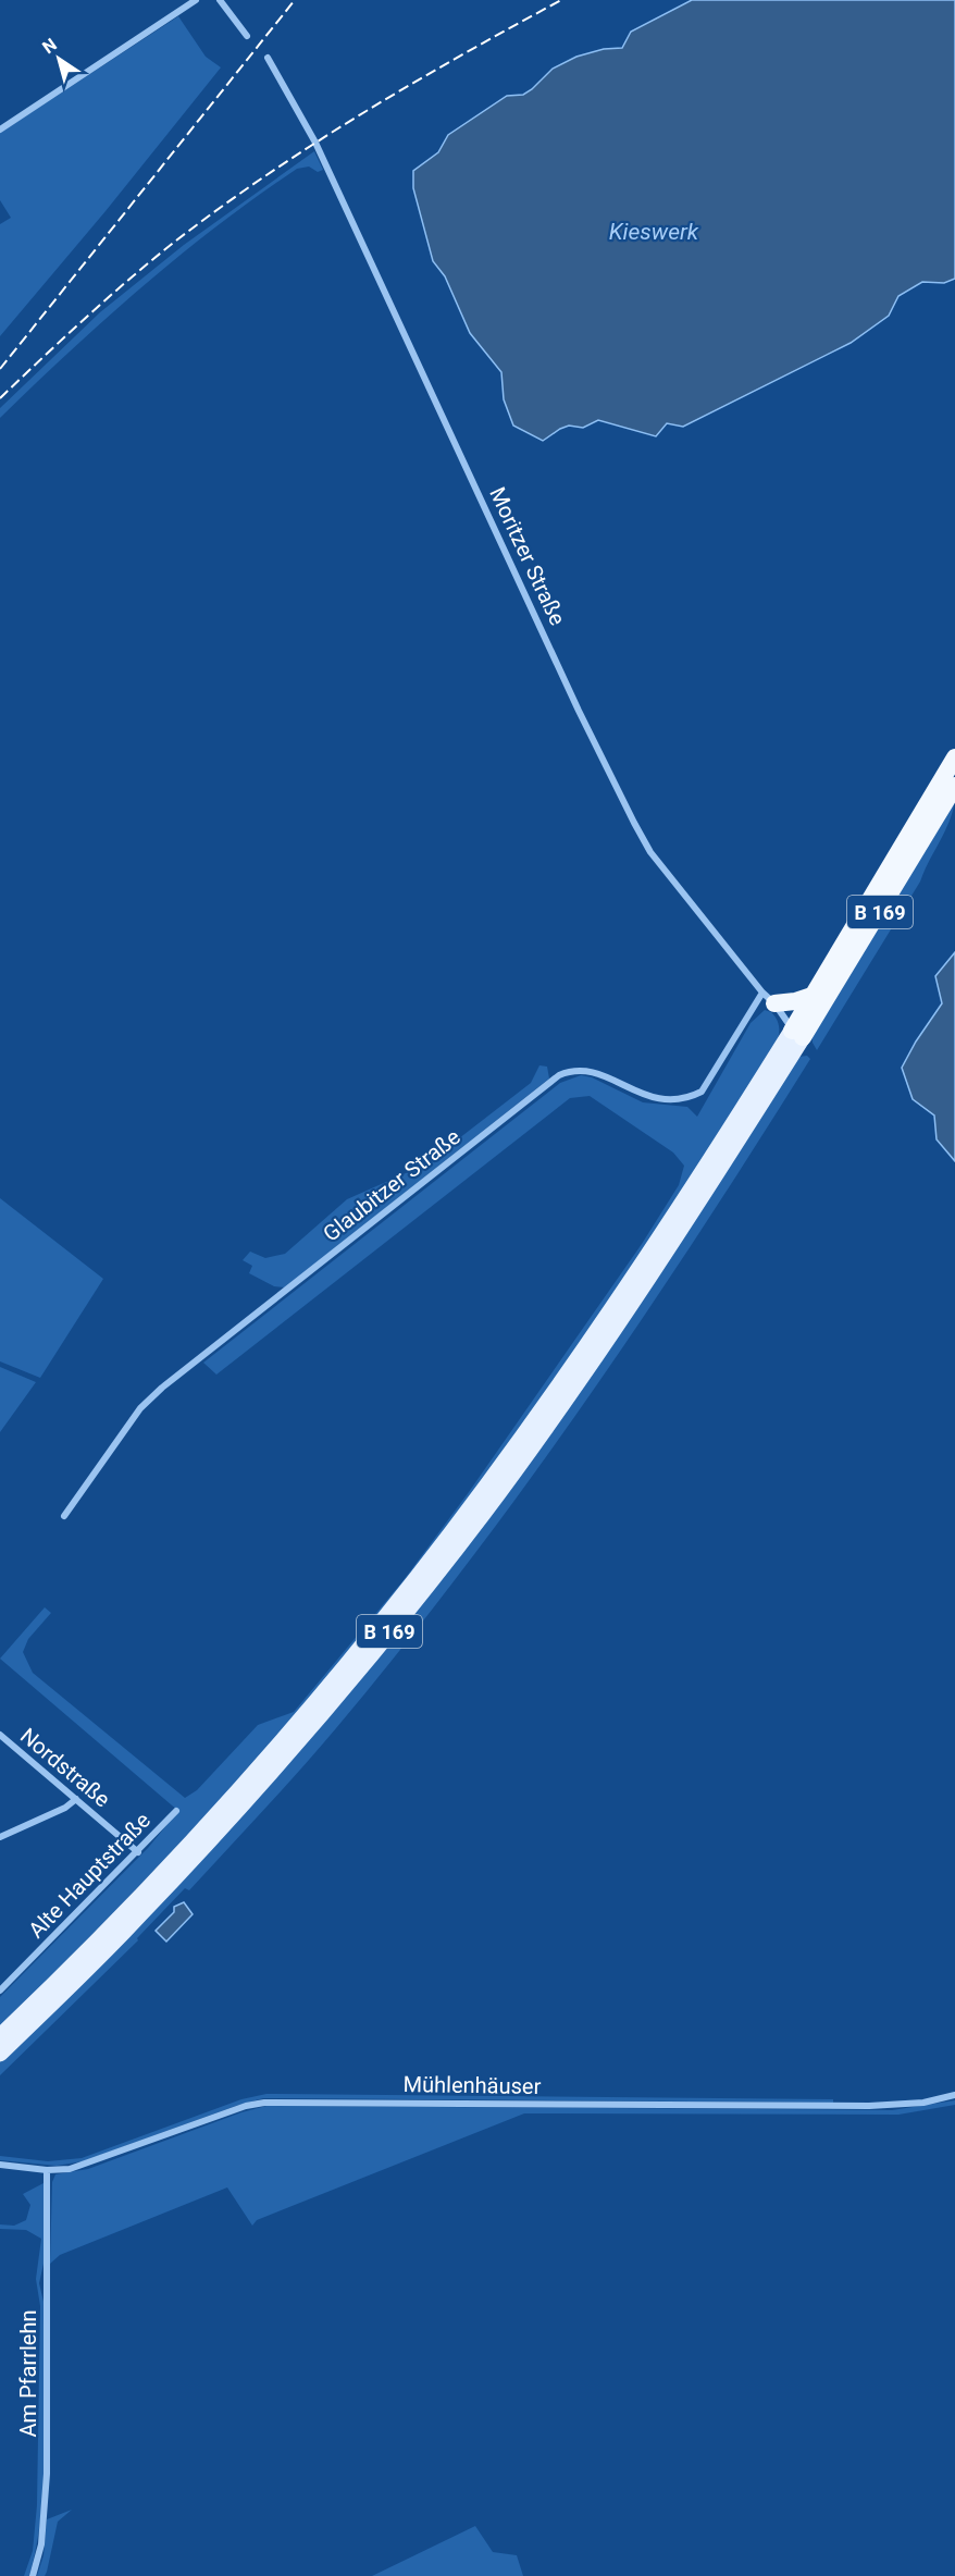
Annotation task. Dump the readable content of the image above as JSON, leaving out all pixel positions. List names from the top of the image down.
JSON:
{
  "streets": {
    "highway": ["B 169"],
    "street": [
      "Moritzer Straße",
      "Glaubitzer Straße",
      "Nordstraße",
      "Alte Hauptstraße",
      "Mühlenhäuser",
      "Am Pfarrlehn"
    ]
  },
  "crossings": [
    ["Moritzer Straße", "B 169"],
    ["Moritzer Straße", "Glaubitzer Straße"],
    ["Nordstraße", "Alte Hauptstraße"],
    ["Mühlenhäuser", "Am Pfarrlehn"]
  ],
  "water": ["Kieswerk"],
  "north": "top left"
}
